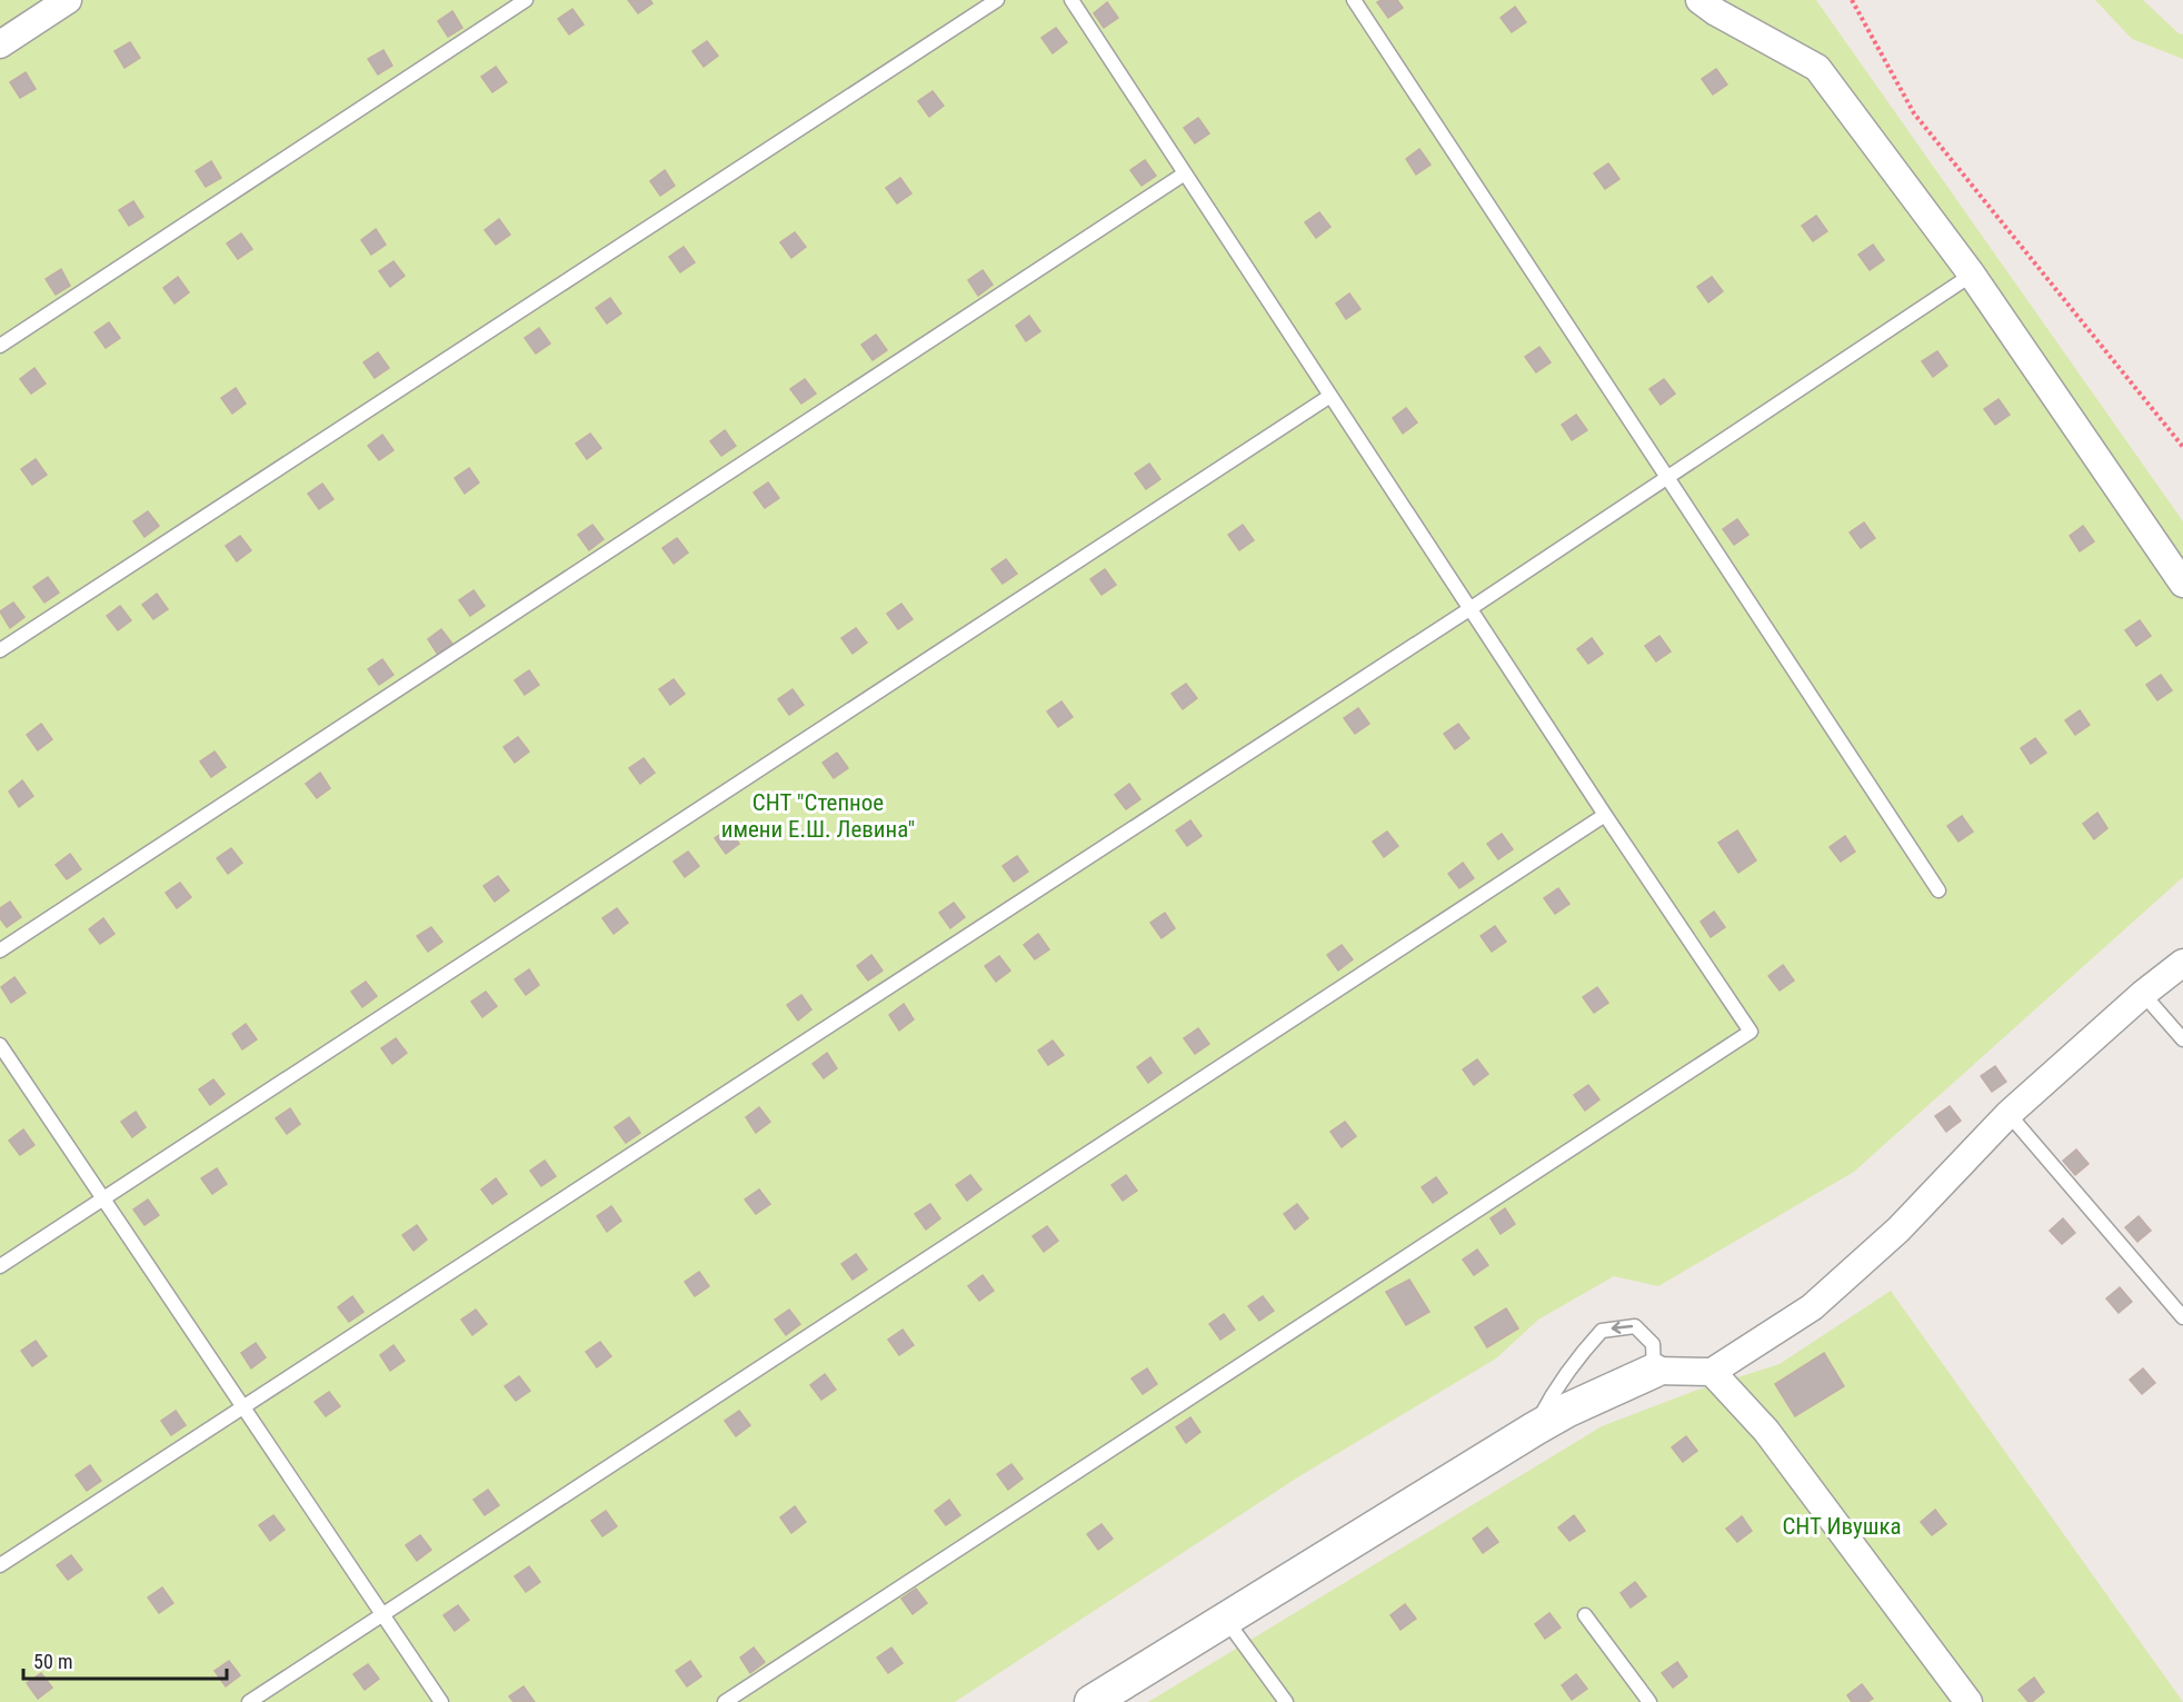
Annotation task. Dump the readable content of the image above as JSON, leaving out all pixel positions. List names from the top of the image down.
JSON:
{
  "parks": ["СНТ \"Степное имени Е.Ш. Левина\"", "СНТ Ивушка"],
  "scale_bar": "50 m"
}
